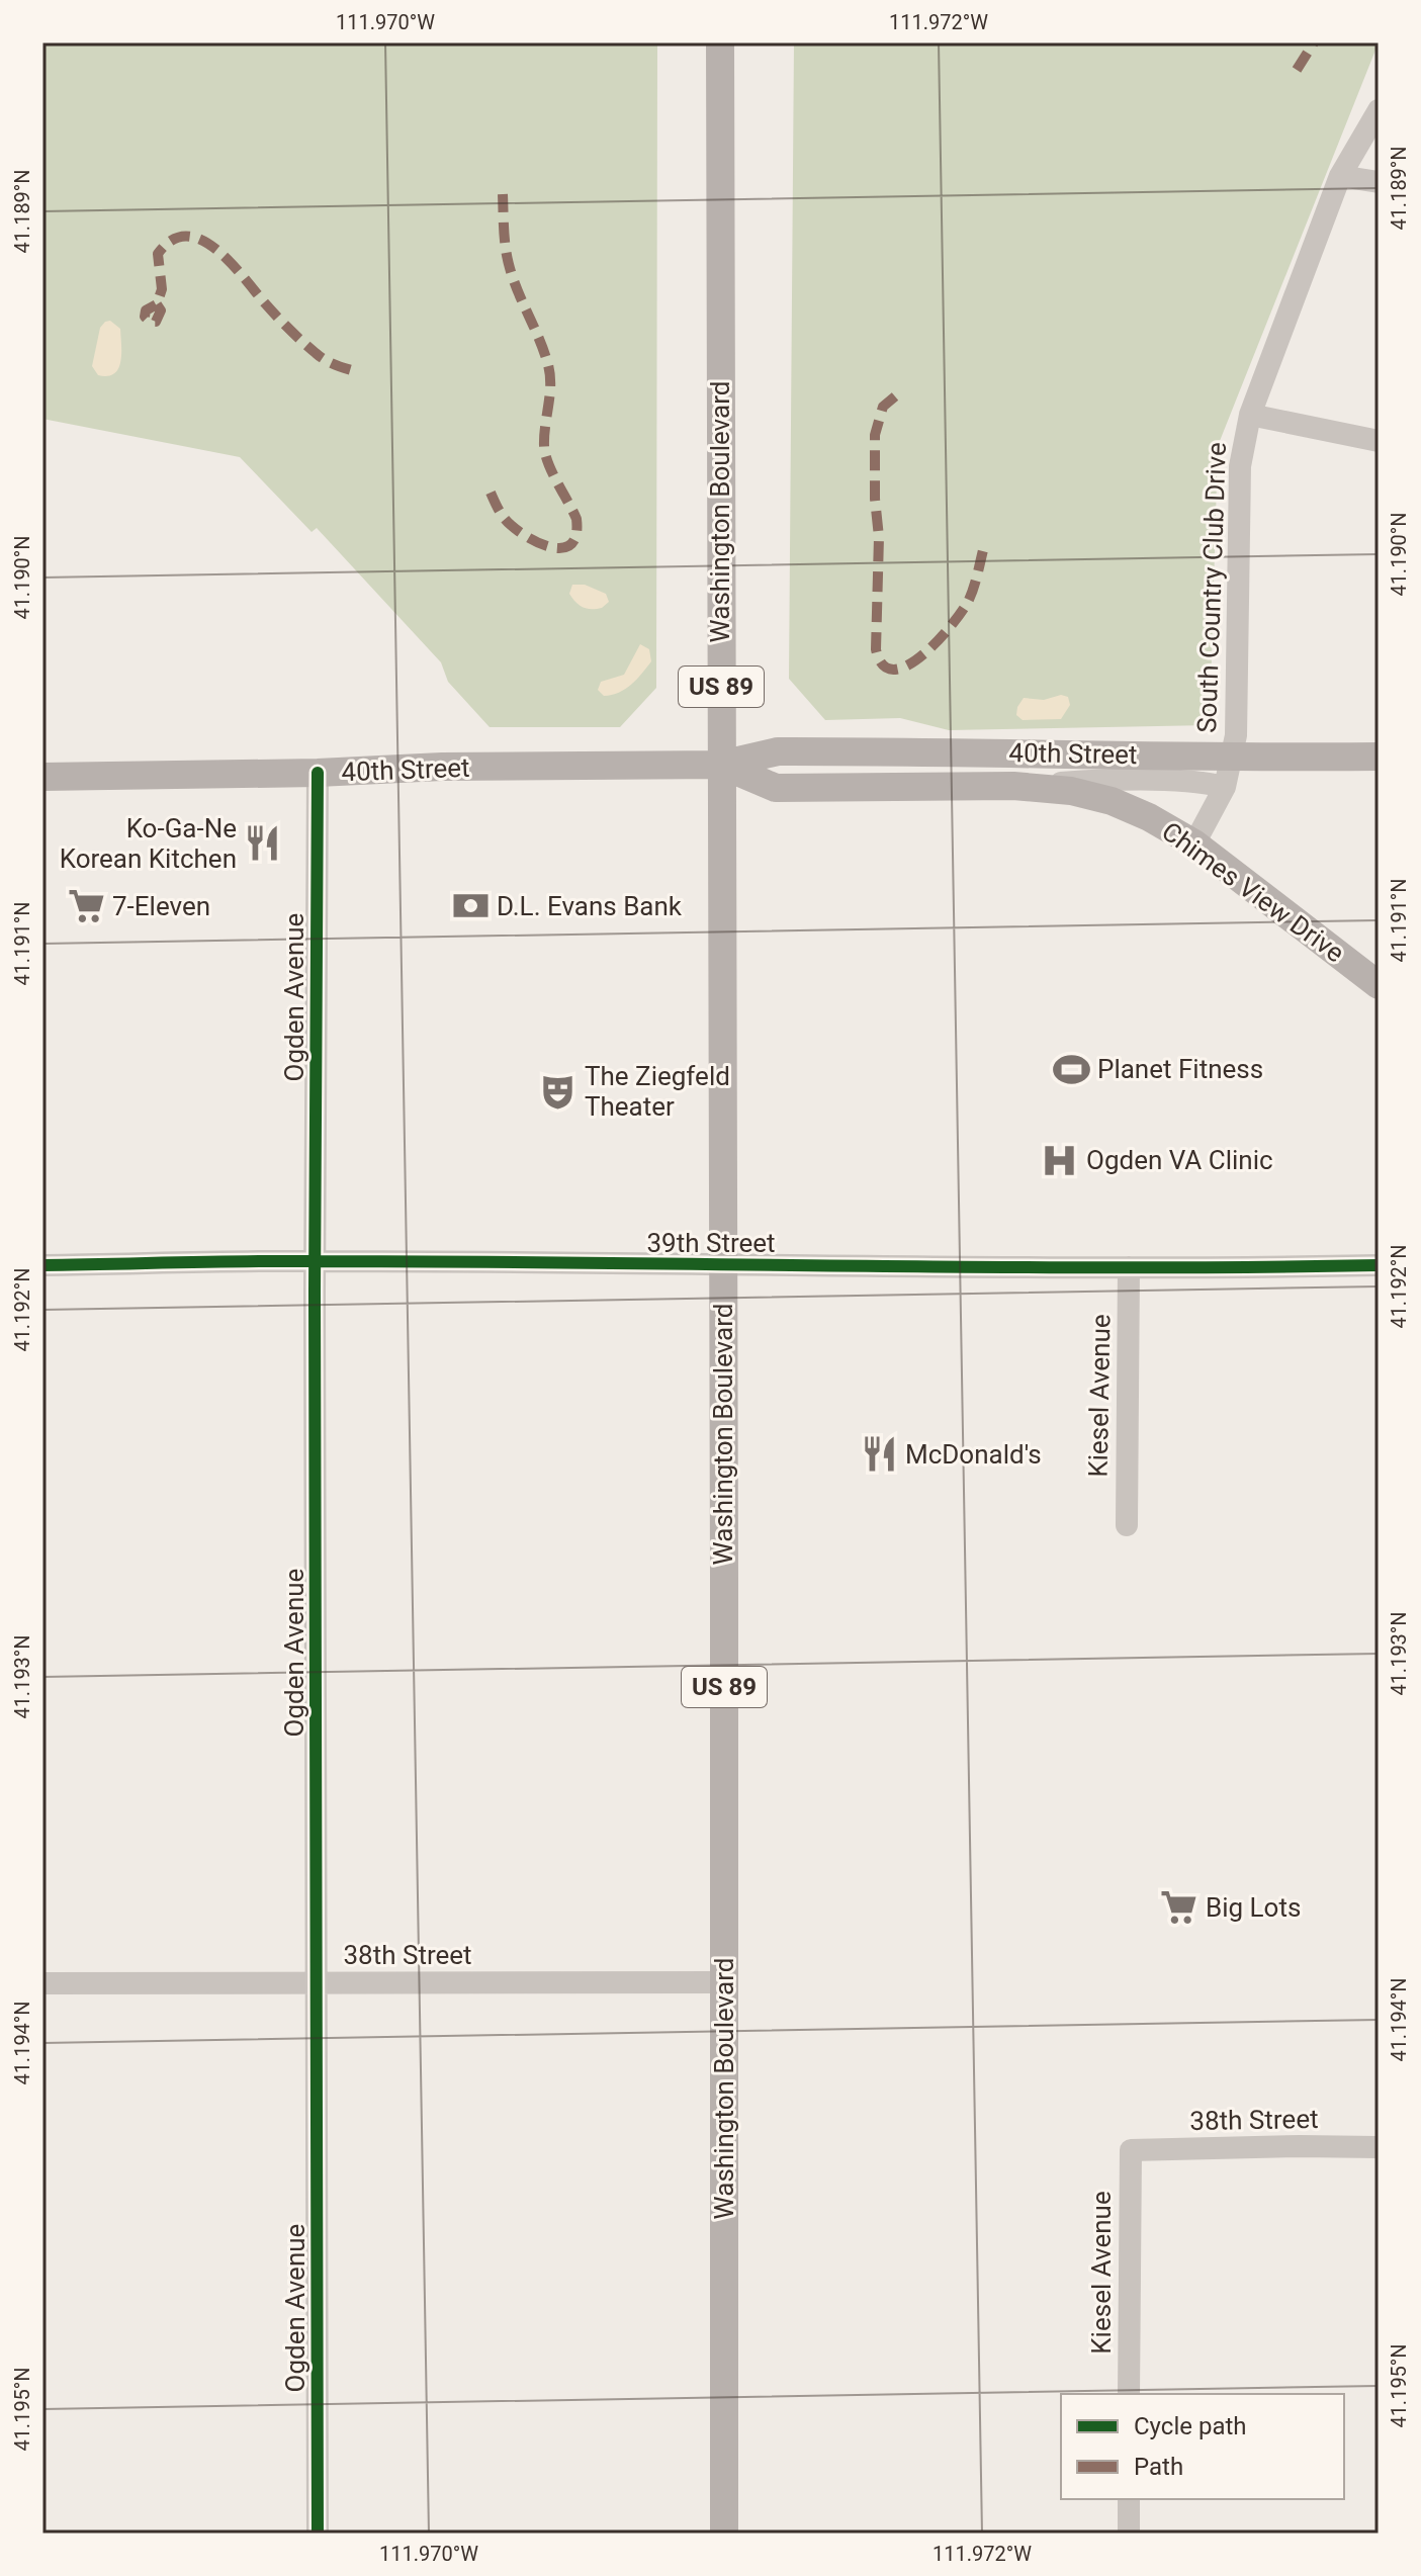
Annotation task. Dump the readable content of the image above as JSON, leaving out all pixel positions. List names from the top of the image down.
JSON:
{
  "streets": {
    "main road": [
      "Washington Boulevard",
      "US 89",
      "40th Street",
      "Chimes View Drive"
    ],
    "street": [
      "South Country Club Drive",
      "Ogden Avenue",
      "39th Street",
      "Kiesel Avenue",
      "38th Street"
    ]
  },
  "crossings": [
    ["Washington Boulevard", "40th Street"],
    ["Washington Boulevard", "39th Street"],
    ["Washington Boulevard", "38th Street"],
    ["South Country Club Drive", "40th Street"],
    ["South Country Club Drive", "Chimes View Drive"],
    ["40th Street", "Chimes View Drive"],
    ["40th Street", "Ogden Avenue"],
    ["Ogden Avenue", "39th Street"],
    ["Ogden Avenue", "38th Street"],
    ["39th Street", "Kiesel Avenue"],
    ["Kiesel Avenue", "38th Street"]
  ],
  "places": {
    "restaurant": ["Ko-Ga-Ne Korean Kitchen", "McDonald's"],
    "supermarket": ["7-Eleven", "Big Lots"],
    "bank": ["D.L. Evans Bank"],
    "sports": ["Planet Fitness"],
    "theatre": ["The Ziegfeld Theater"],
    "hospital": ["Ogden VA Clinic"]
  },
  "legend": ["Cycle path", "Path"],
  "coordinates": [
    "111.970°W",
    "111.972°W",
    "41.189°N",
    "41.190°N",
    "41.191°N",
    "41.192°N",
    "41.193°N",
    "41.194°N",
    "41.195°N"
  ]
}
